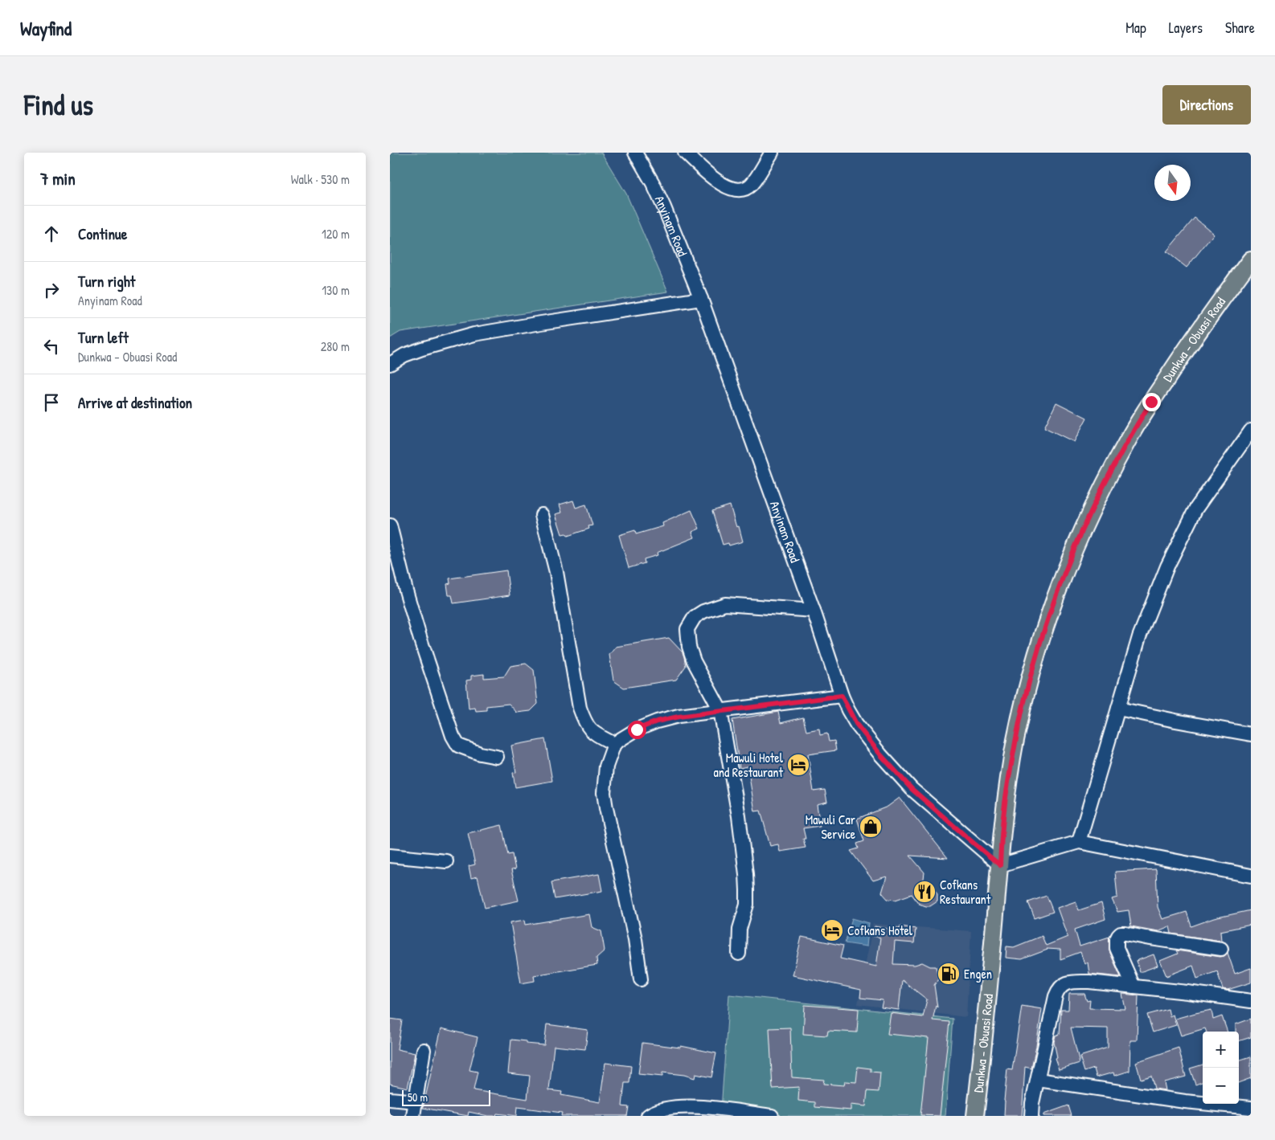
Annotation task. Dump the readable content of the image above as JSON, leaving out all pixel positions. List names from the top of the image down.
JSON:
{
  "streets": {
    "main road": ["Dunkwa - Obuasi Road"],
    "street": ["Anyinam Road"]
  },
  "crossings": [
    ["Anyinam Road", "Dunkwa - Obuasi Road"]
  ],
  "places": {
    "hotel": ["Mawuli Hotel and Restaurant", "Cofkans Hotel"],
    "shop": ["Mawuli Car Service"],
    "restaurant": ["Cofkans Restaurant"],
    "fuel station": ["Engen"]
  },
  "scale_bar": "50 m",
  "north": "bottom",
  "page": {
    "header": "Wayfind",
    "nav": ["Map", "Layers", "Share"],
    "buttons": "Directions",
    "title": "Find us",
    "heading": ["7 min", "Walk · 530 m"],
    "list": [
      ["Continue", "120 m"],
      ["Turn right", "Anyinam Road", "130 m"],
      ["Turn left", "Dunkwa - Obuasi Road", "280 m"],
      "Arrive at destination"
    ],
    "map_buttons": ["+", "−"],
    "scale": "50 m"
  }
}
